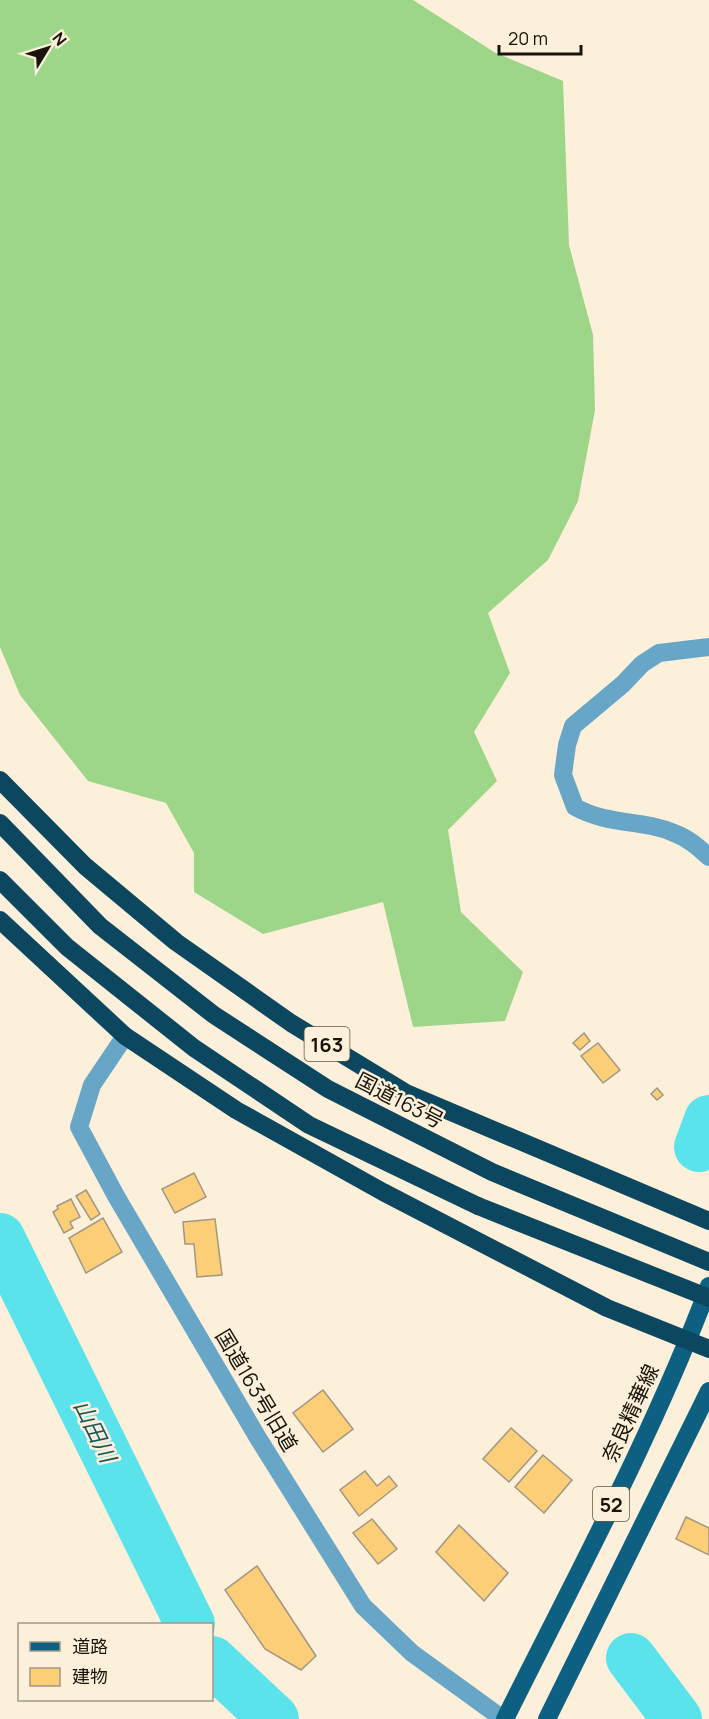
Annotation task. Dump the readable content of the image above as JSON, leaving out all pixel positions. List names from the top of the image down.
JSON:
{
  "streets": {
    "highway": ["163", "国道163号"],
    "main road": ["奈良精華線", "52"],
    "street": ["国道163号旧道"]
  },
  "crossings": [
    ["国道163号旧道", "奈良精華線"]
  ],
  "water": ["山田川"],
  "legend": ["道路", "建物"],
  "scale_bar": "20 m",
  "north": "top right"
}
